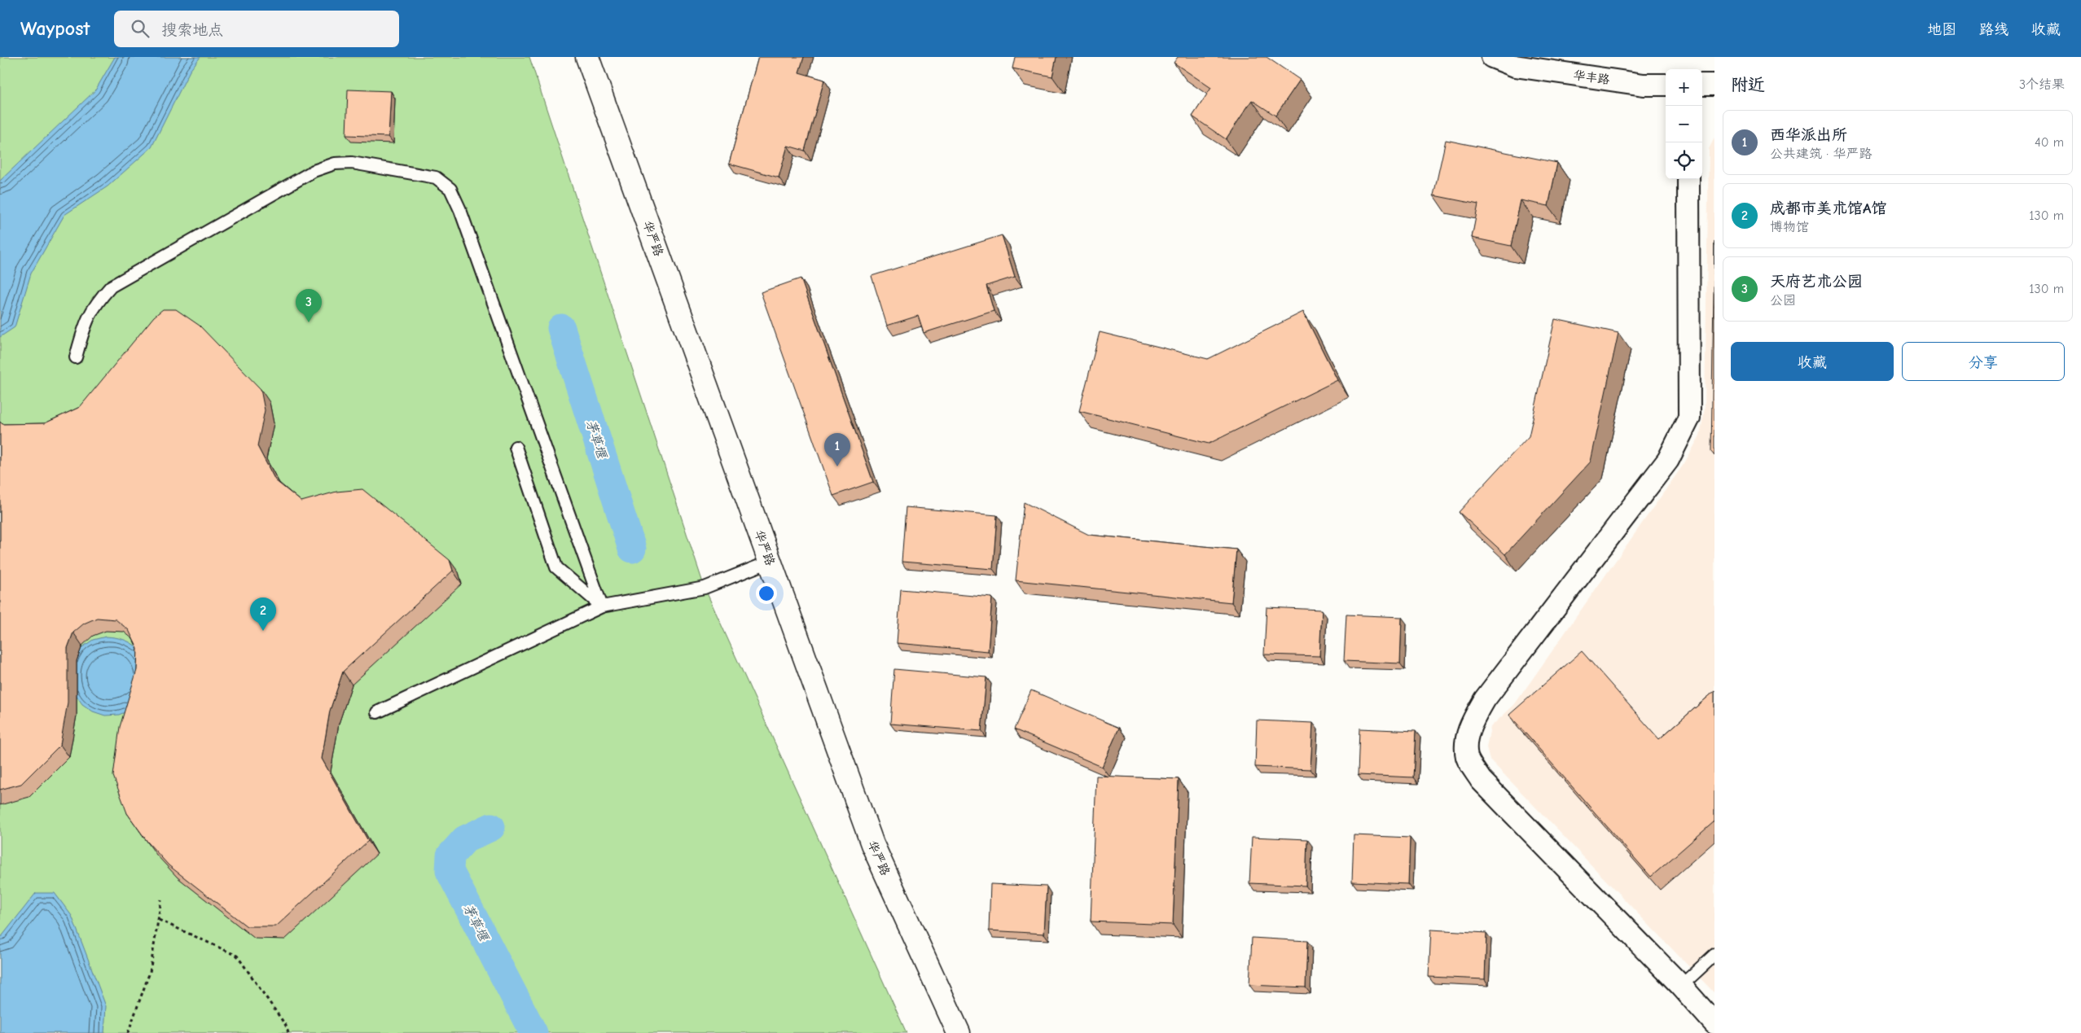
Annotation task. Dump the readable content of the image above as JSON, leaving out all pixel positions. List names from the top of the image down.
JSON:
{
  "streets": {
    "street": ["华丰路", "华严路"]
  },
  "water": ["茅草堰"],
  "page": {
    "header": "Waypost",
    "search": "搜索地点",
    "nav": ["地图", "路线", "收藏"],
    "heading": ["附近", "3个结果"],
    "map_buttons": ["+", "−"],
    "list": [
      {
        "mark": "1",
        "name": "西华派出所",
        "note": "公共建筑 · 华严路",
        "value": "40 m"
      },
      {
        "mark": "2",
        "name": "成都市美术馆A馆",
        "note": "博物馆",
        "value": "130 m"
      },
      {
        "mark": "3",
        "name": "天府艺术公园",
        "note": "公园",
        "value": "130 m"
      }
    ],
    "pins": ["3", "1", "2"],
    "buttons": ["收藏", "分享"]
  }
}
